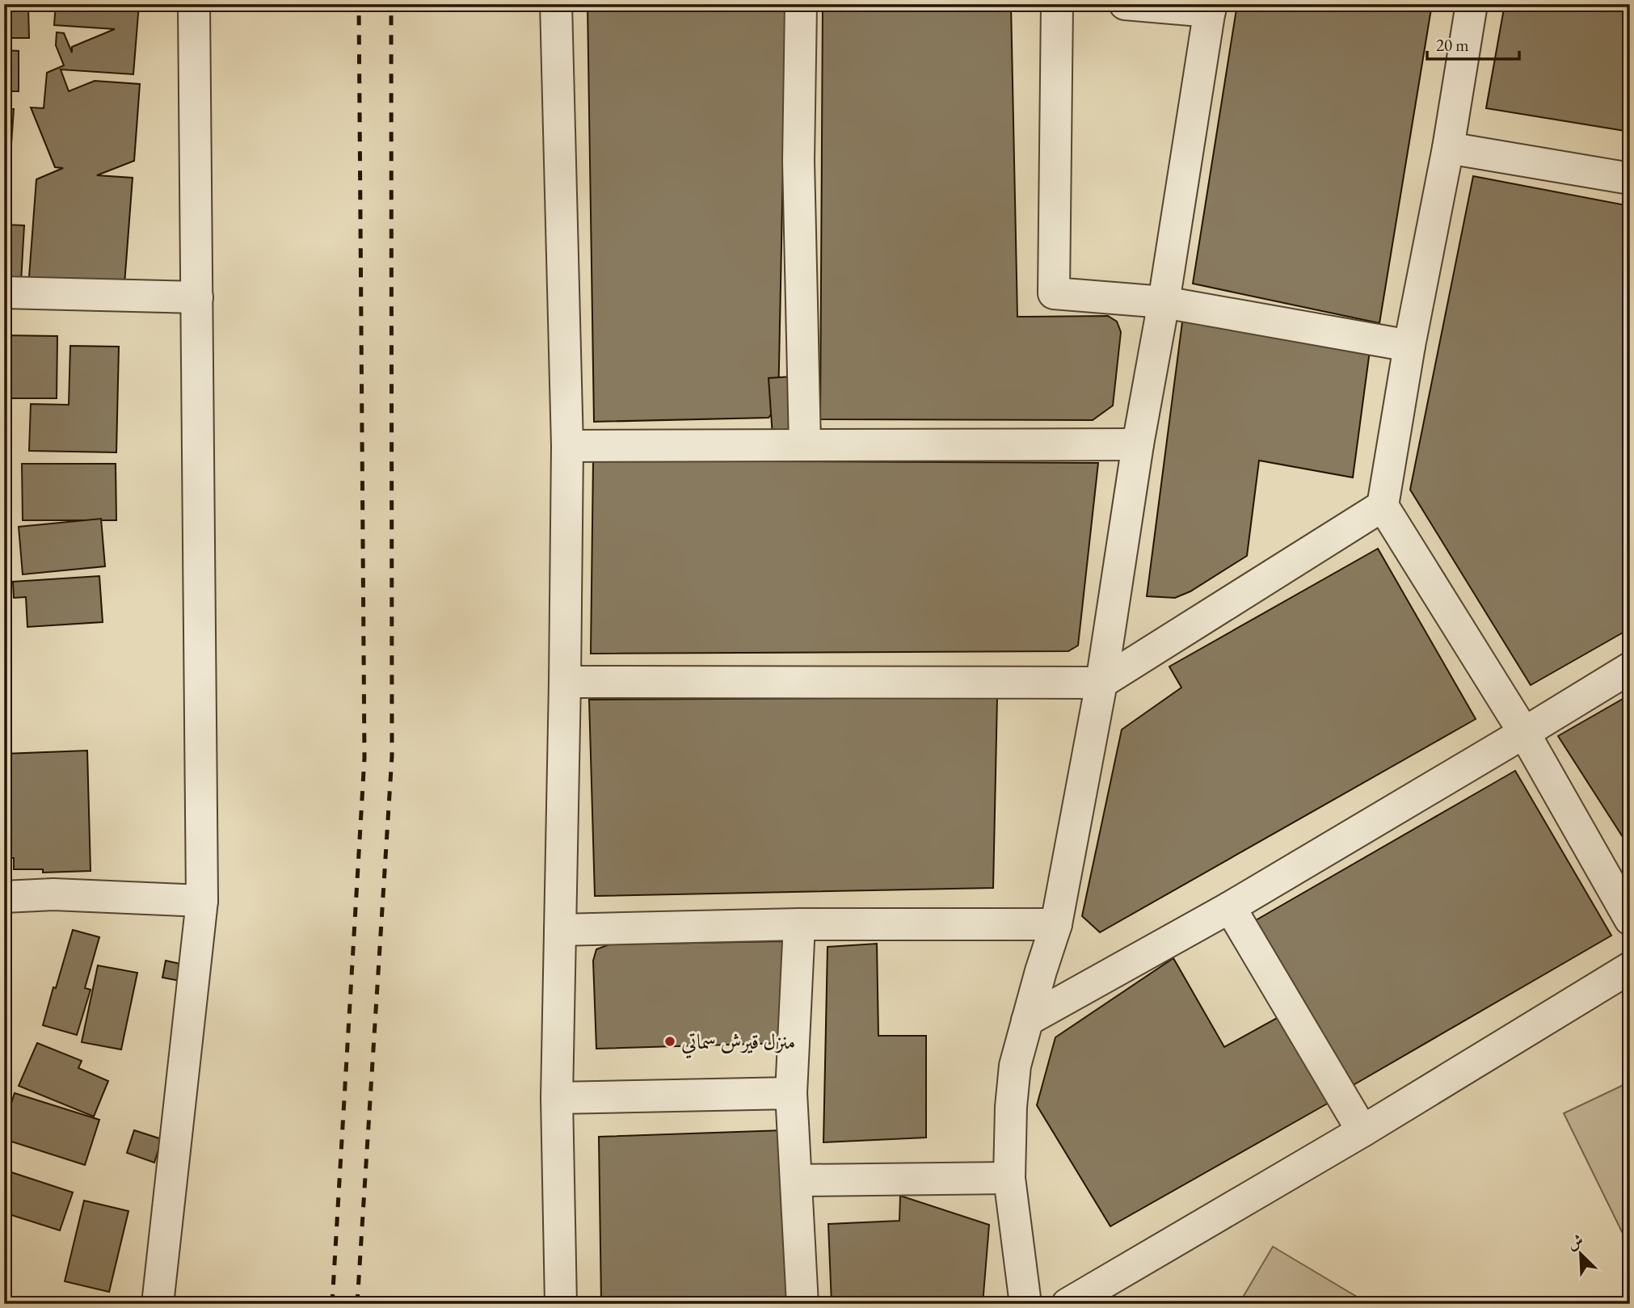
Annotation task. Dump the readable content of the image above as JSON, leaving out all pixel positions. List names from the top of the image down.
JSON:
{
  "places": ["منزل قيرش سماتي"],
  "scale_bar": "20 m",
  "north": "top left"
}
